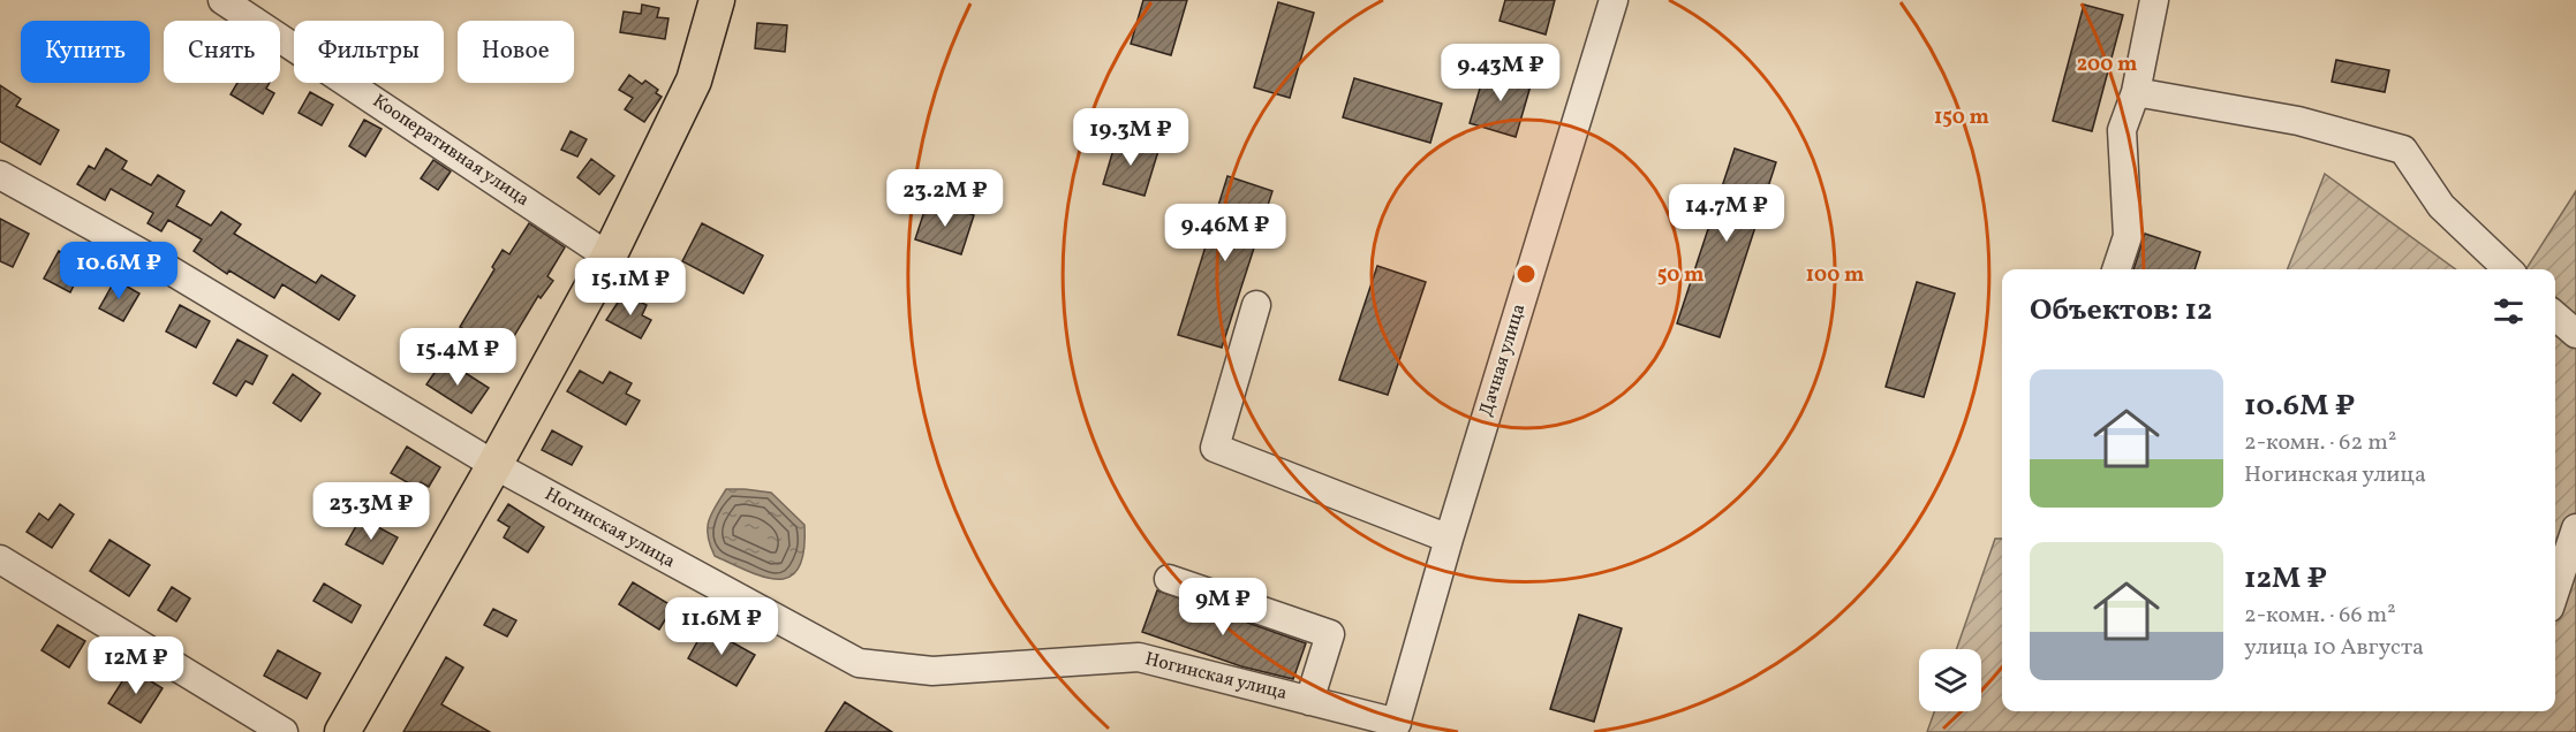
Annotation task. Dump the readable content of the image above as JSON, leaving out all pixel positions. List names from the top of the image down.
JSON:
{
  "streets": {
    "street": ["Кооперативная улица", "Дачная улица", "Ногинская улица"]
  },
  "crossings": [
    ["Дачная улица", "Ногинская улица"]
  ],
  "page": {
    "chip": [
      "Купить",
      "Снять",
      "Фильтры",
      "Новое"
    ],
    "price": [
      "9.43M ₽",
      "19.3M ₽",
      "23.2M ₽",
      "14.7M ₽",
      "9.46M ₽",
      "10.6M ₽",
      "15.1M ₽",
      "15.4M ₽",
      "23.3M ₽",
      "9M ₽",
      "11.6M ₽",
      "12M ₽"
    ],
    "heading": "Объектов: 12",
    "list": [
      {
        "name": "10.6M ₽",
        "note": "2-комн. · 62 m² · Ногинская улица"
      },
      {
        "name": "12M ₽",
        "note": "2-комн. · 66 m² · улица 10 Августа"
      }
    ]
  },
  "rings": [
    "200 m",
    "150 m",
    "50 m",
    "100 m"
  ]
}
